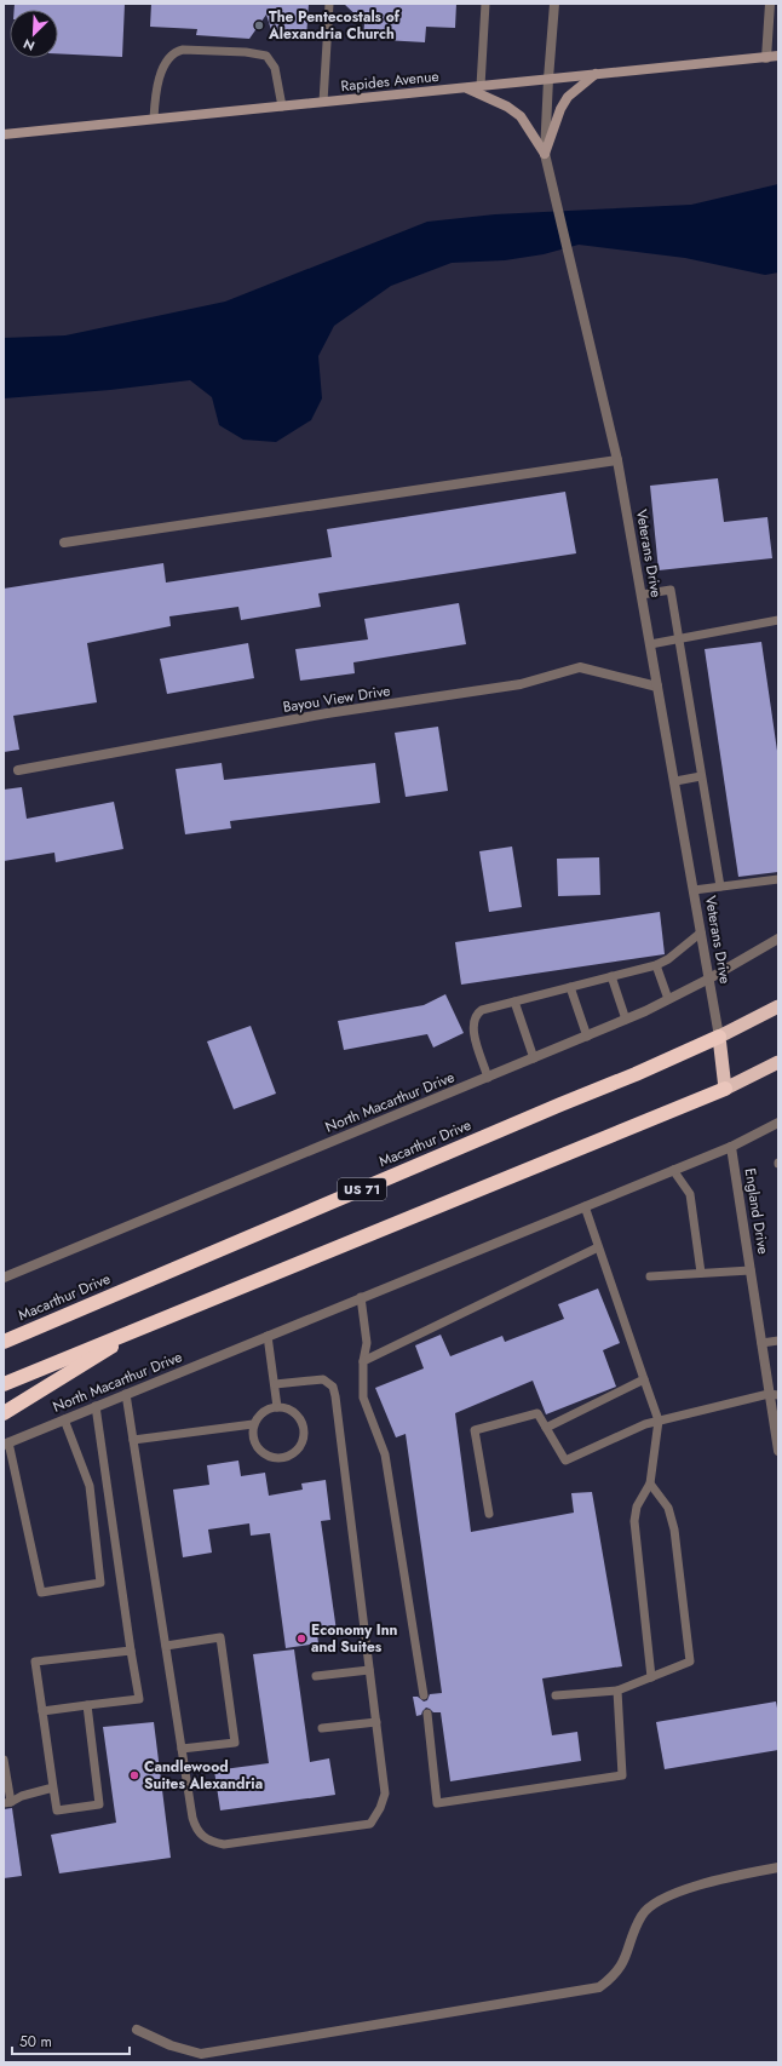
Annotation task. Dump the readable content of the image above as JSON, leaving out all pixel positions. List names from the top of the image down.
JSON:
{
  "streets": {
    "highway": ["Macarthur Drive", "US 71"],
    "main road": ["Rapides Avenue"],
    "street": [
      "Veterans Drive",
      "Bayou View Drive",
      "North Macarthur Drive",
      "England Drive"
    ]
  },
  "crossings": [
    ["Rapides Avenue", "Veterans Drive"],
    ["Veterans Drive", "Bayou View Drive"],
    ["Veterans Drive", "North Macarthur Drive"],
    ["Veterans Drive", "Macarthur Drive"],
    ["North Macarthur Drive", "England Drive"]
  ],
  "places": ["The Pentecostals of Alexandria Church", "Economy Inn and Suites", "Candlewood Suites Alexandria"],
  "scale_bar": "50 m",
  "north": "bottom left"
}
